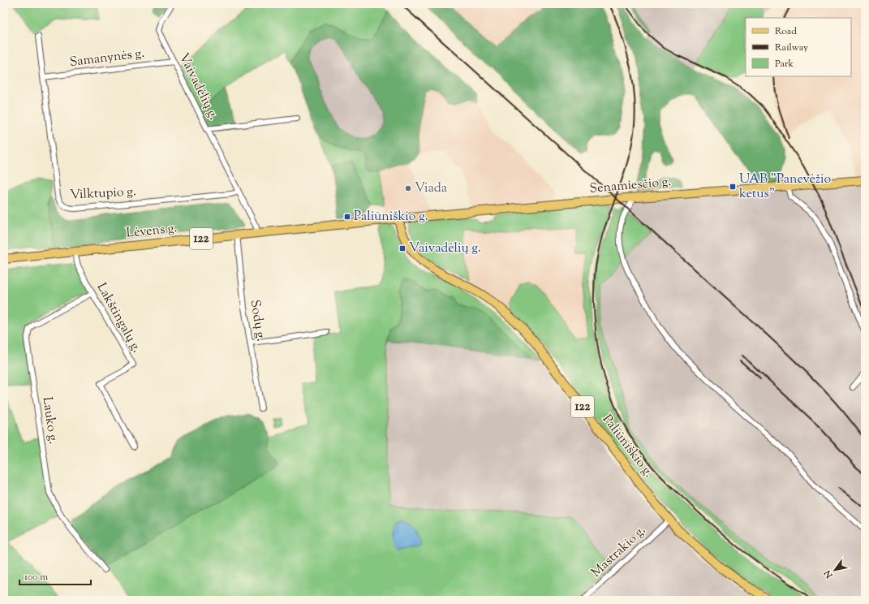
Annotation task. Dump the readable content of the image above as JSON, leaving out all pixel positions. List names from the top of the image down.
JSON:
{
  "streets": {
    "main road": [
      "Senamiesčio g.",
      "Lėvens g.",
      "122",
      "Paliūniškio g."
    ],
    "street": [
      "Samanynės g.",
      "Vaivadėlių g.",
      "Vilktupio g.",
      "Lakštingalų g.",
      "Sodų g.",
      "Lauko g.",
      "Mastrakio g."
    ]
  },
  "crossings": [
    ["Samanynės g.", "Vaivadėlių g."],
    ["Samanynės g.", "Vilktupio g."],
    ["Vaivadėlių g.", "Vilktupio g."],
    ["Vaivadėlių g.", "Lėvens g."],
    ["Senamiesčio g.", "Lėvens g."],
    ["Senamiesčio g.", "Paliūniškio g."],
    ["Lėvens g.", "Lakštingalų g."],
    ["Lėvens g.", "Sodų g."],
    ["Lėvens g.", "Paliūniškio g."],
    ["Lakštingalų g.", "Lauko g."],
    ["Paliūniškio g.", "Mastrakio g."]
  ],
  "places": {
    "transit": ["UAB \"Panevėžio ketus\"", "Paliūniškio g.", "Vaivadėlių g."],
    "other": ["Viada"]
  },
  "legend": ["Road", "Railway", "Park"],
  "scale_bar": "100 m",
  "north": "bottom left"
}
